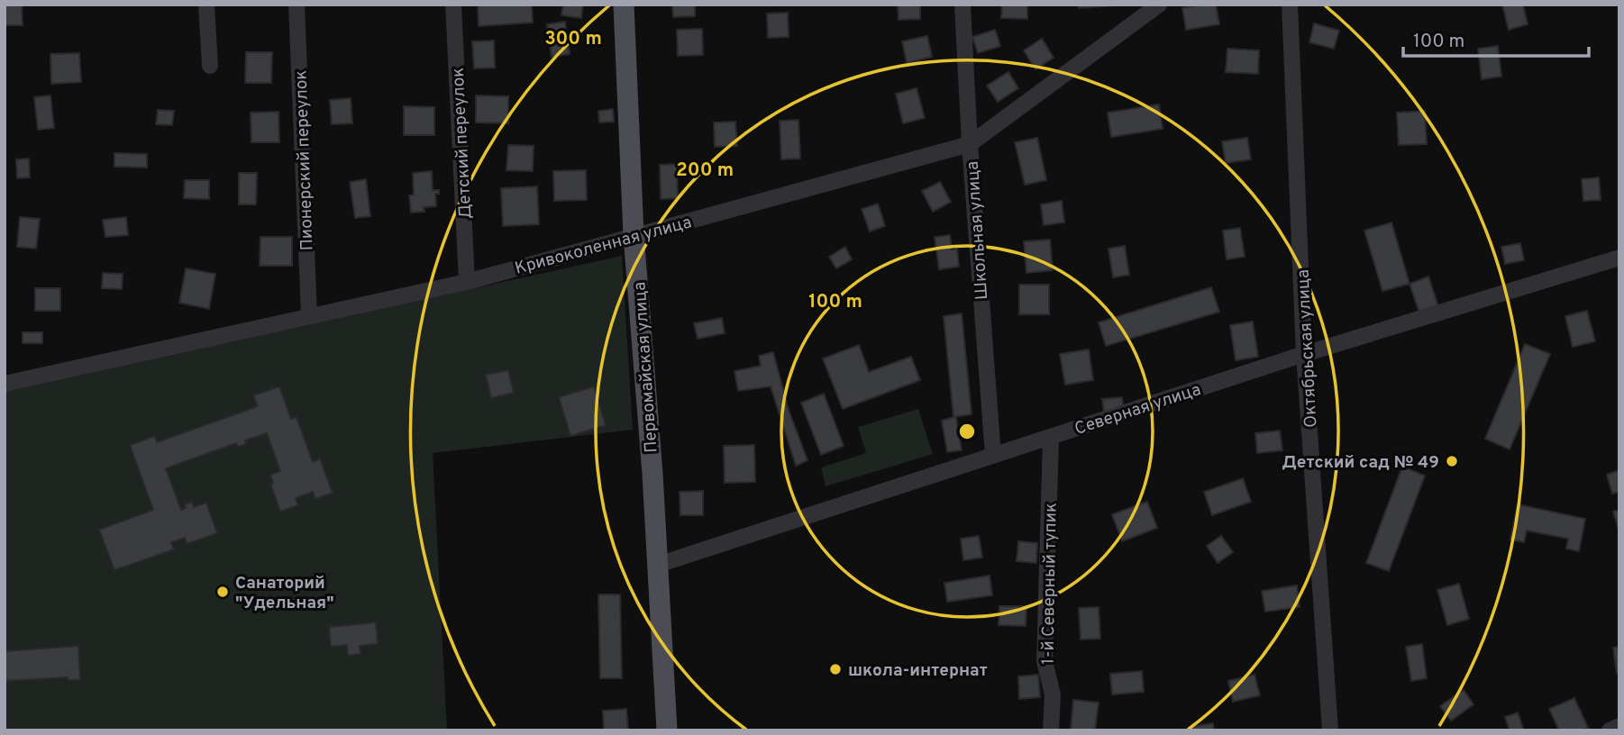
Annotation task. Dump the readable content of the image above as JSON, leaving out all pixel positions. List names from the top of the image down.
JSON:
{
  "streets": {
    "main road": ["Первомайская улица"],
    "street": [
      "Детский переулок",
      "Пионерский переулок",
      "Школьная улица",
      "Кривоколенная улица",
      "Октябрьская улица",
      "Северная улица",
      "1-й Северный тупик"
    ]
  },
  "crossings": [
    ["Детский переулок", "Кривоколенная улица"],
    ["Пионерский переулок", "Кривоколенная улица"],
    ["Школьная улица", "Кривоколенная улица"],
    ["Школьная улица", "Северная улица"],
    ["Кривоколенная улица", "Первомайская улица"],
    ["Октябрьская улица", "Северная улица"],
    ["Первомайская улица", "Северная улица"],
    ["Северная улица", "1-й Северный тупик"]
  ],
  "places": ["Детский сад № 49", "Санаторий \"Удельная\"", "школа-интернат"],
  "scale_bar": "100 m",
  "rings": ["300 m", "200 m", "100 m"]
}
